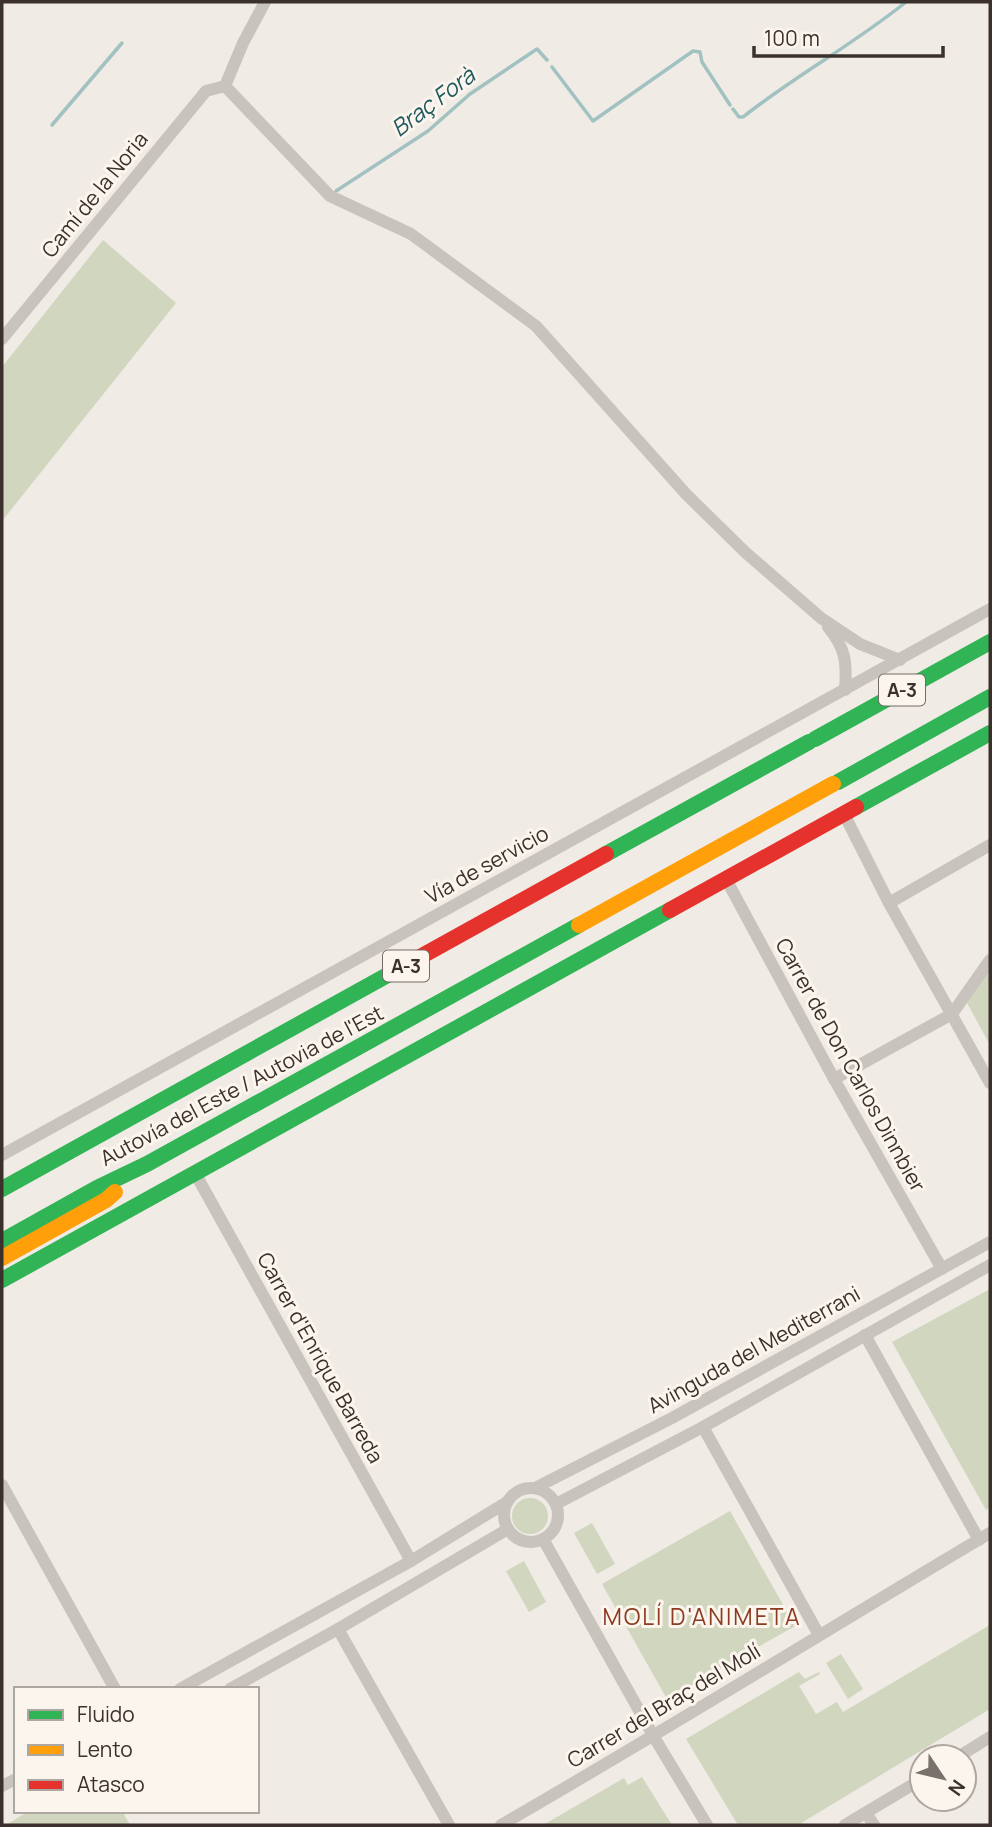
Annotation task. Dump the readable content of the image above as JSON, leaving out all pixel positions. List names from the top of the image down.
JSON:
{
  "streets": {
    "main road": ["A-3", "Autovía del Este / Autovia de l'Est"],
    "street": [
      "Camí de la Noria",
      "Vía de servicio",
      "Carrer de Don Carlos Dinnbier",
      "Avinguda del Mediterrani",
      "Carrer d'Enrique Barreda",
      "Carrer del Braç del Molí"
    ]
  },
  "crossings": [
    ["Carrer de Don Carlos Dinnbier", "Avinguda del Mediterrani"]
  ],
  "districts": ["MOLÍ D'ANIMETA"],
  "water": ["Braç Forà"],
  "legend": ["Fluido", "Lento", "Atasco"],
  "scale_bar": "100 m",
  "north": "bottom right"
}
